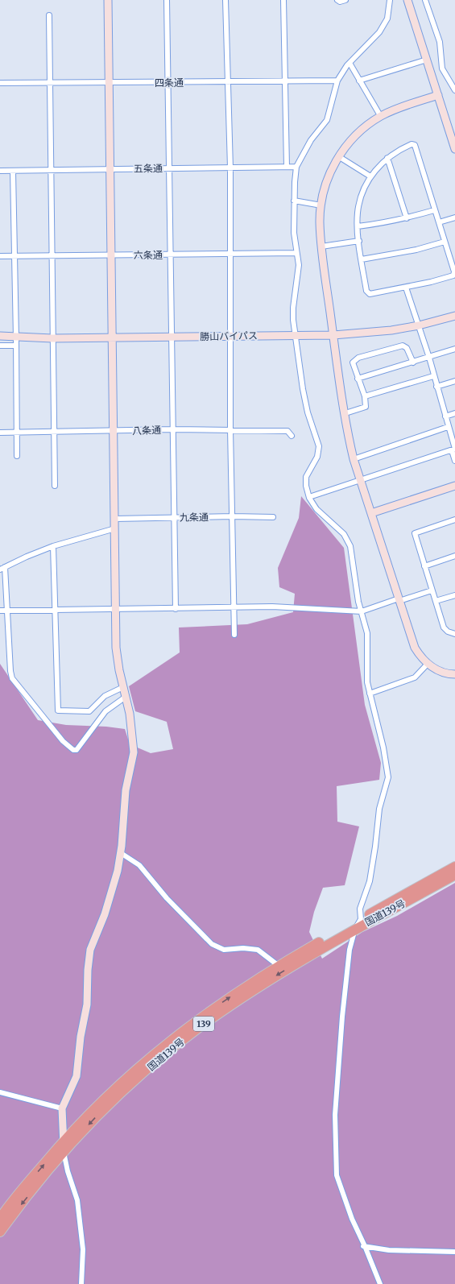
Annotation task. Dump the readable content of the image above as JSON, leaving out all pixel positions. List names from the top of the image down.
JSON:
{
  "streets": {
    "highway": ["国道139号", "139"],
    "street": [
      "四条通",
      "五条通",
      "六条通",
      "勝山バイパス",
      "八条通",
      "九条通"
    ]
  }
}
